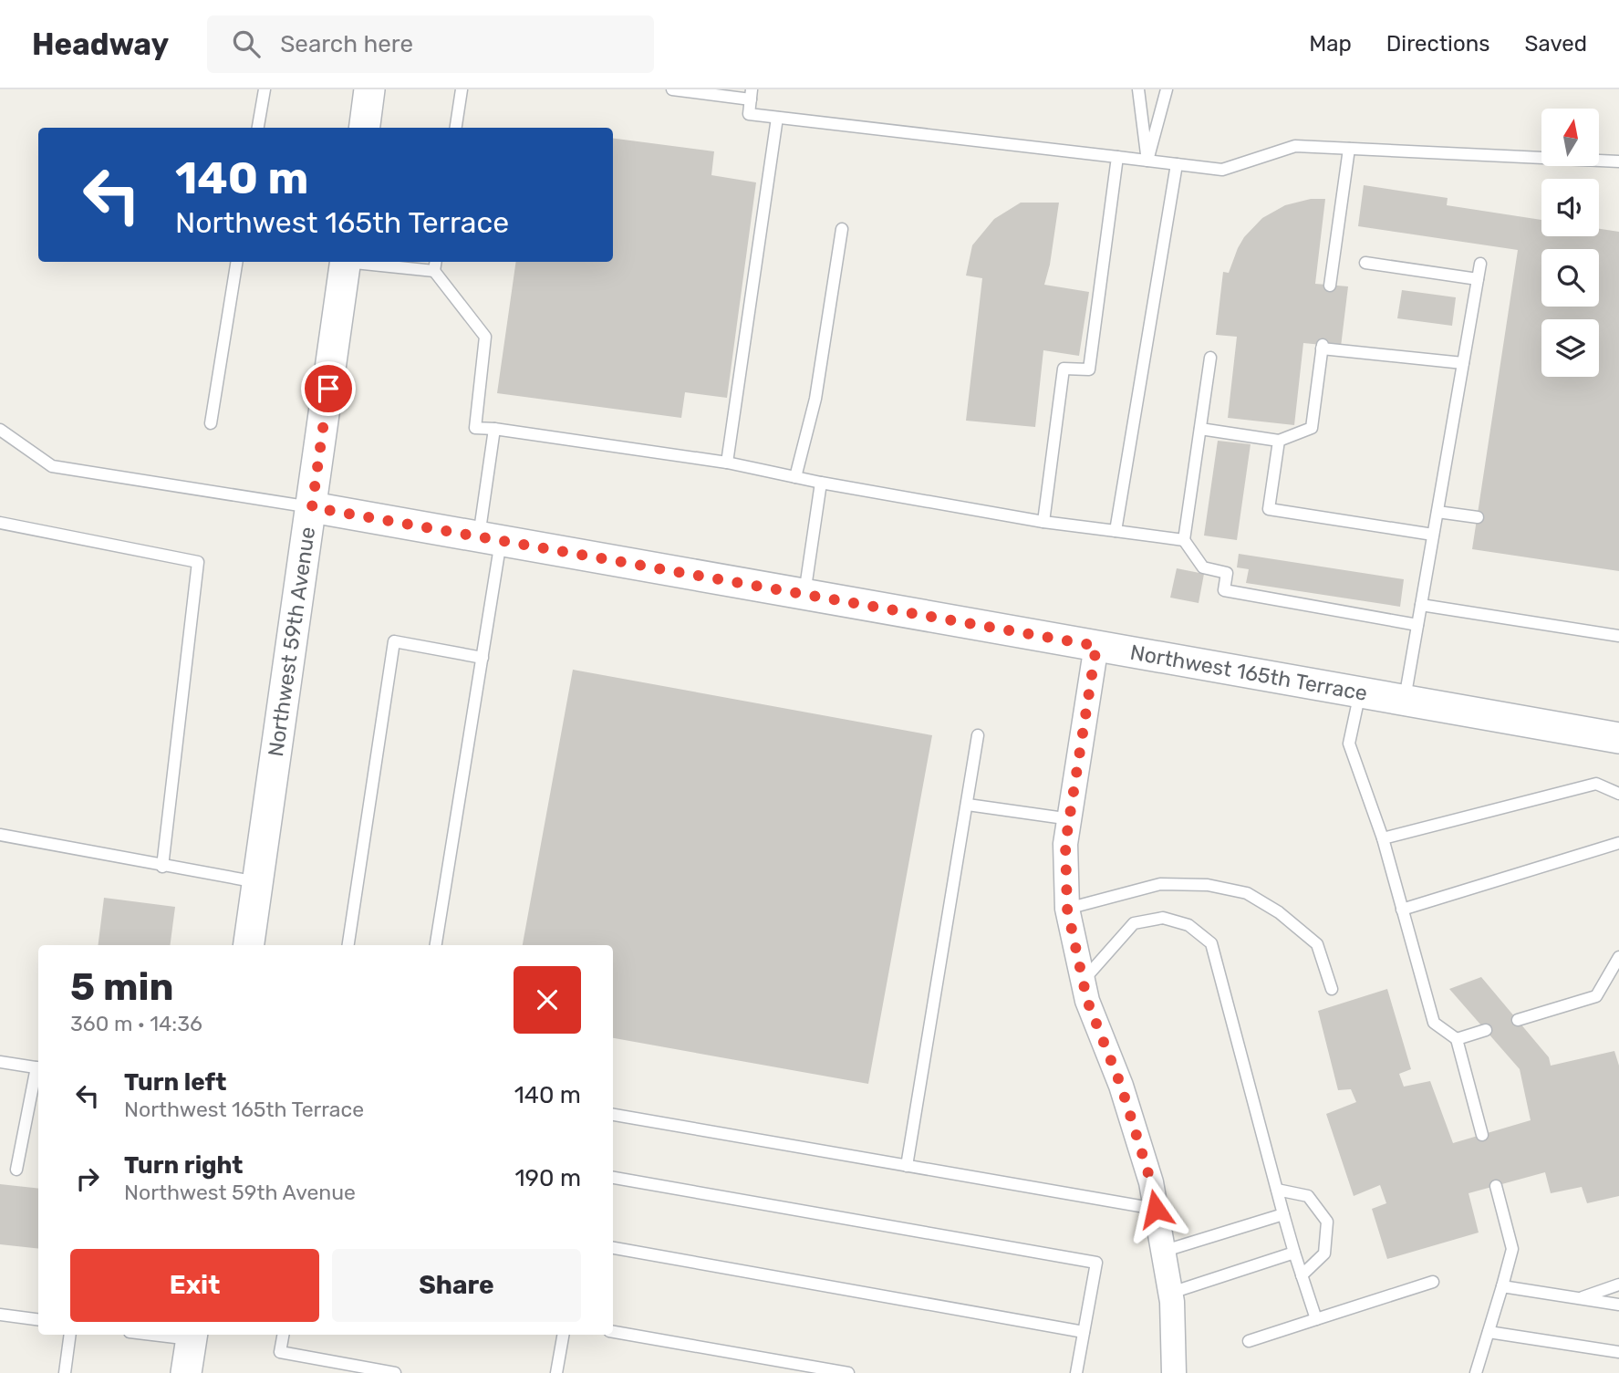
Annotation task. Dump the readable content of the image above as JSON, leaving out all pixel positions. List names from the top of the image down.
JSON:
{
  "streets": {
    "street": ["Northwest 59th Avenue", "Northwest 165th Terrace"]
  },
  "crossings": [
    ["Northwest 59th Avenue", "Northwest 165th Terrace"]
  ],
  "north": "top",
  "page": {
    "header": "Headway",
    "search": "Search here",
    "nav": ["Map", "Directions", "Saved"],
    "turn": ["140 m", "Northwest 165th Terrace"],
    "heading": ["5 min", "360 m · 14:36"],
    "list": [
      {
        "name": "Turn left",
        "note": "Northwest 165th Terrace",
        "value": "140 m"
      },
      {
        "name": "Turn right",
        "note": "Northwest 59th Avenue",
        "value": "190 m"
      }
    ],
    "buttons": ["Exit", "Share"]
  }
}
